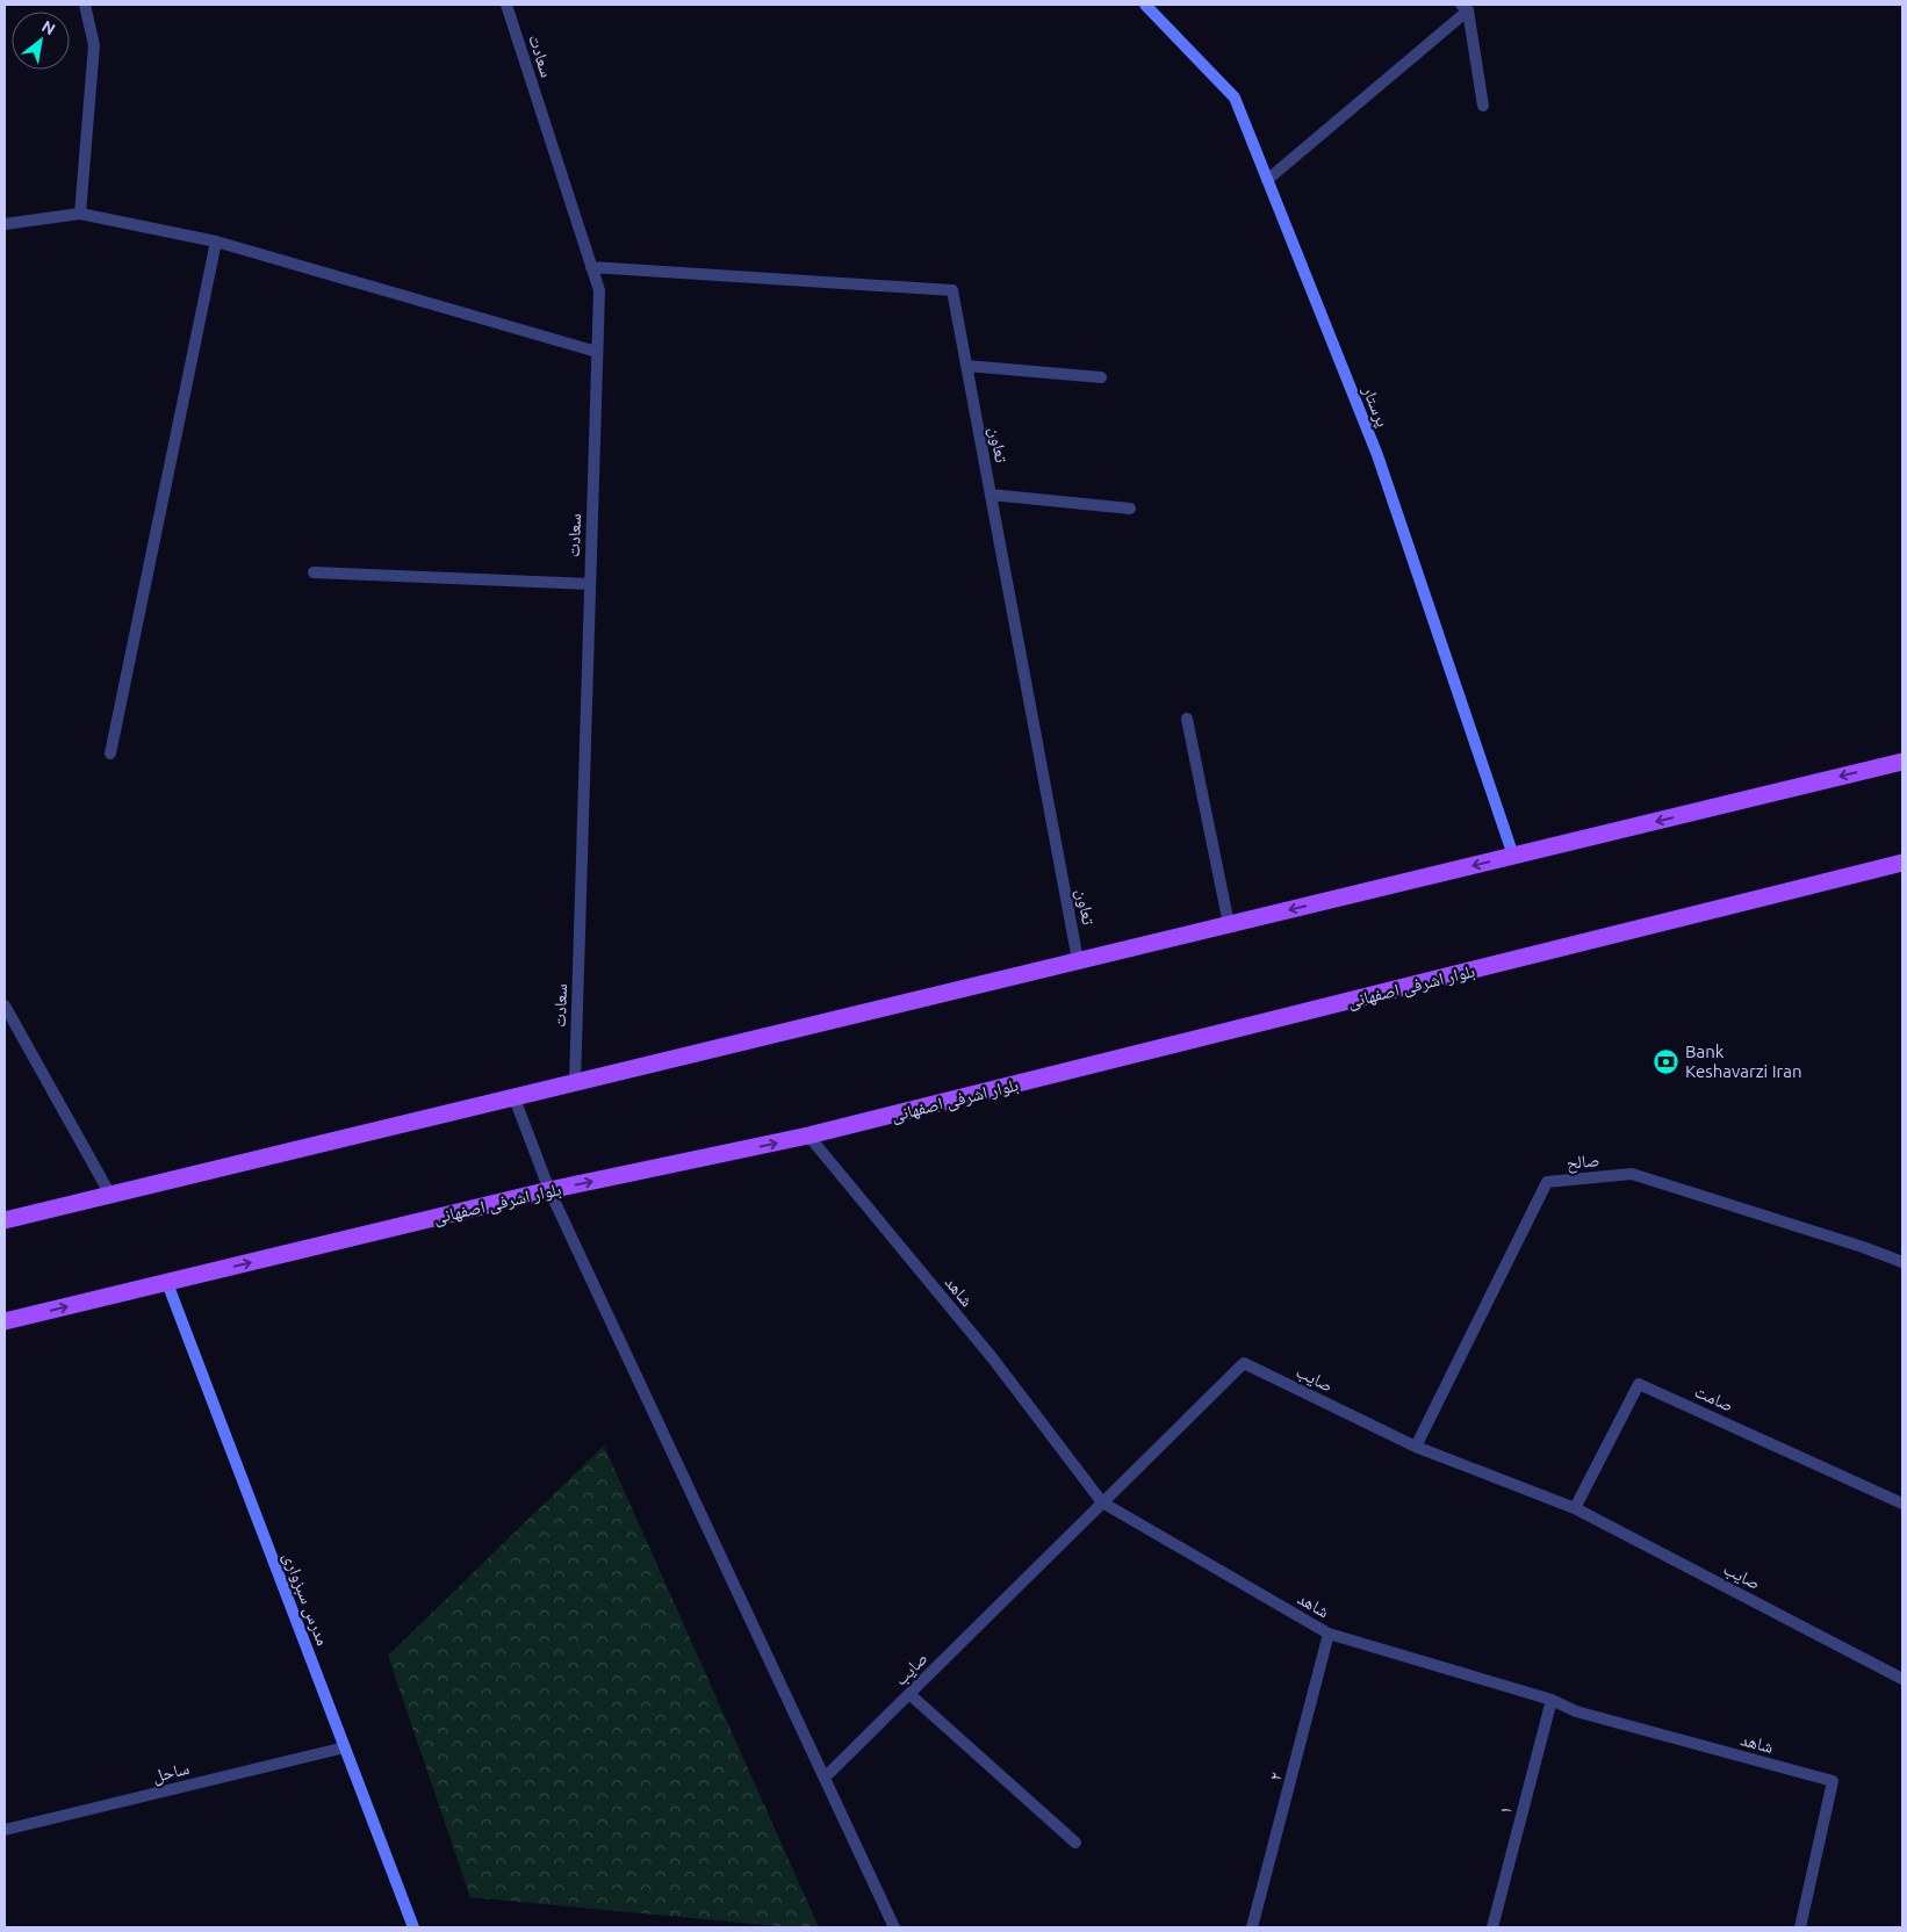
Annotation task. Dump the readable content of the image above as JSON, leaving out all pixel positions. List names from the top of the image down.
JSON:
{
  "streets": {
    "main road": ["بلوار اشرفی اصفهانی"],
    "street": [
      "سعادت",
      "پرستار",
      "تعاون",
      "صالح",
      "شاهد",
      "صایب",
      "صامت",
      "مدرس سبزواری",
      "ساحل",
      "۲",
      "۱"
    ]
  },
  "crossings": [
    ["سعادت", "تعاون"],
    ["بلوار اشرفی اصفهانی", "شاهد"],
    ["بلوار اشرفی اصفهانی", "مدرس سبزواری"],
    ["صالح", "صایب"],
    ["شاهد", "صایب"],
    ["شاهد", "۲"],
    ["شاهد", "۱"],
    ["صایب", "صامت"],
    ["مدرس سبزواری", "ساحل"]
  ],
  "places": {
    "bank": ["Bank Keshavarzi Iran"]
  },
  "north": "top right"
}
